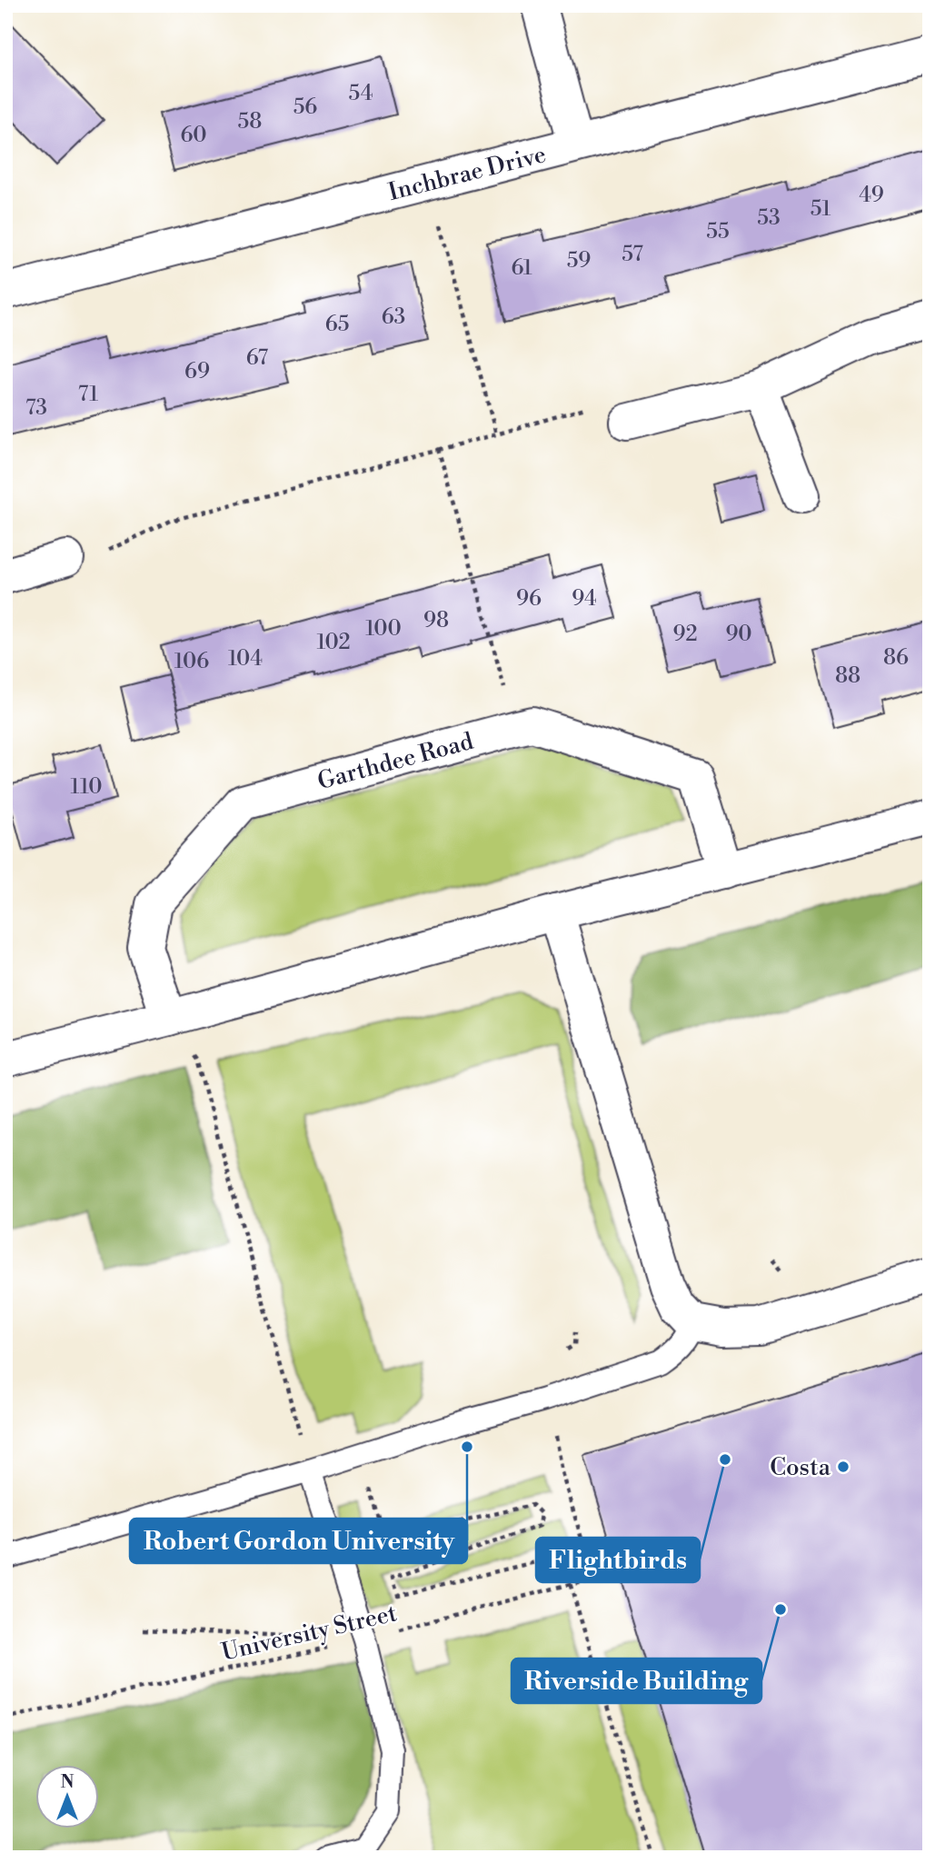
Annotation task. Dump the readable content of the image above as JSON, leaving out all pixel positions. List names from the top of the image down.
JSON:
{
  "streets": {
    "street": ["Inchbrae Drive", "Garthdee Road"],
    "path": ["University Street"]
  },
  "places": [
    "Robert Gordon University",
    "Flightbirds",
    "Costa",
    "Riverside Building"
  ],
  "house_numbers": [
    "54",
    "56",
    "58",
    "60",
    "49",
    "51",
    "53",
    "55",
    "57",
    "59",
    "61",
    "63",
    "65",
    "67",
    "69",
    "71",
    "73",
    "96",
    "94",
    "98",
    "100",
    "92",
    "90",
    "102",
    "86",
    "104",
    "106",
    "88",
    "110"
  ],
  "north": "top"
}
